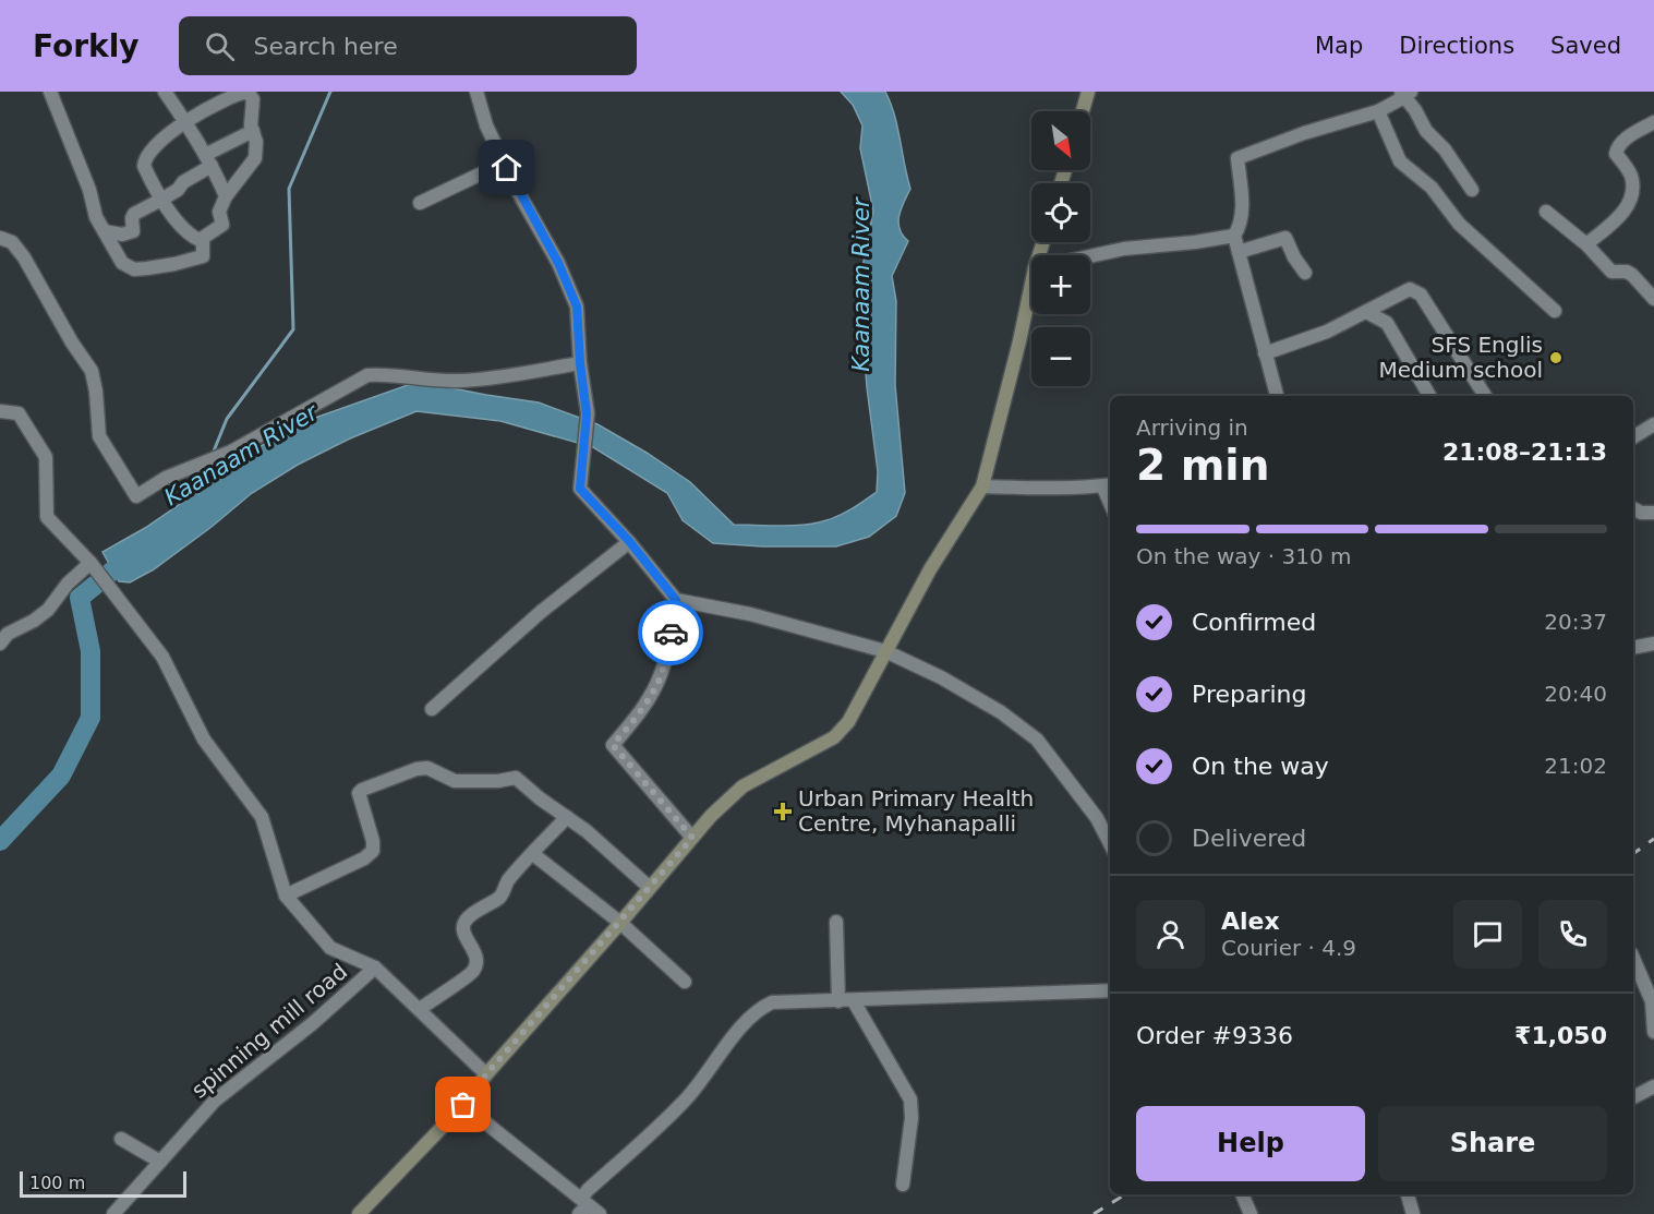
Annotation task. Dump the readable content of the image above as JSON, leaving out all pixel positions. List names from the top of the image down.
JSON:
{
  "streets": {
    "street": ["spinning mill road"]
  },
  "water": ["Kaanaam River"],
  "places": {
    "other": ["SFS Englis Medium school"],
    "health": ["Urban Primary Health Centre, Myhanapalli"]
  },
  "scale_bar": "100 m",
  "north": "bottom right",
  "page": {
    "header": "Forkly",
    "search": "Search here",
    "nav": ["Map", "Directions", "Saved"],
    "map_buttons": ["+", "−"],
    "heading": ["2 min", "Arriving in", "21:08–21:13"],
    "panel": [
      "Alex",
      "Courier · 4.9",
      "Order #9336",
      "₹1,050"
    ],
    "bar": "On the way · 310 m",
    "list": [
      ["Confirmed", "20:37"],
      ["Preparing", "20:40"],
      ["On the way", "21:02"],
      "Delivered"
    ],
    "buttons": ["Help", "Share"],
    "scale": "100 m"
  }
}
